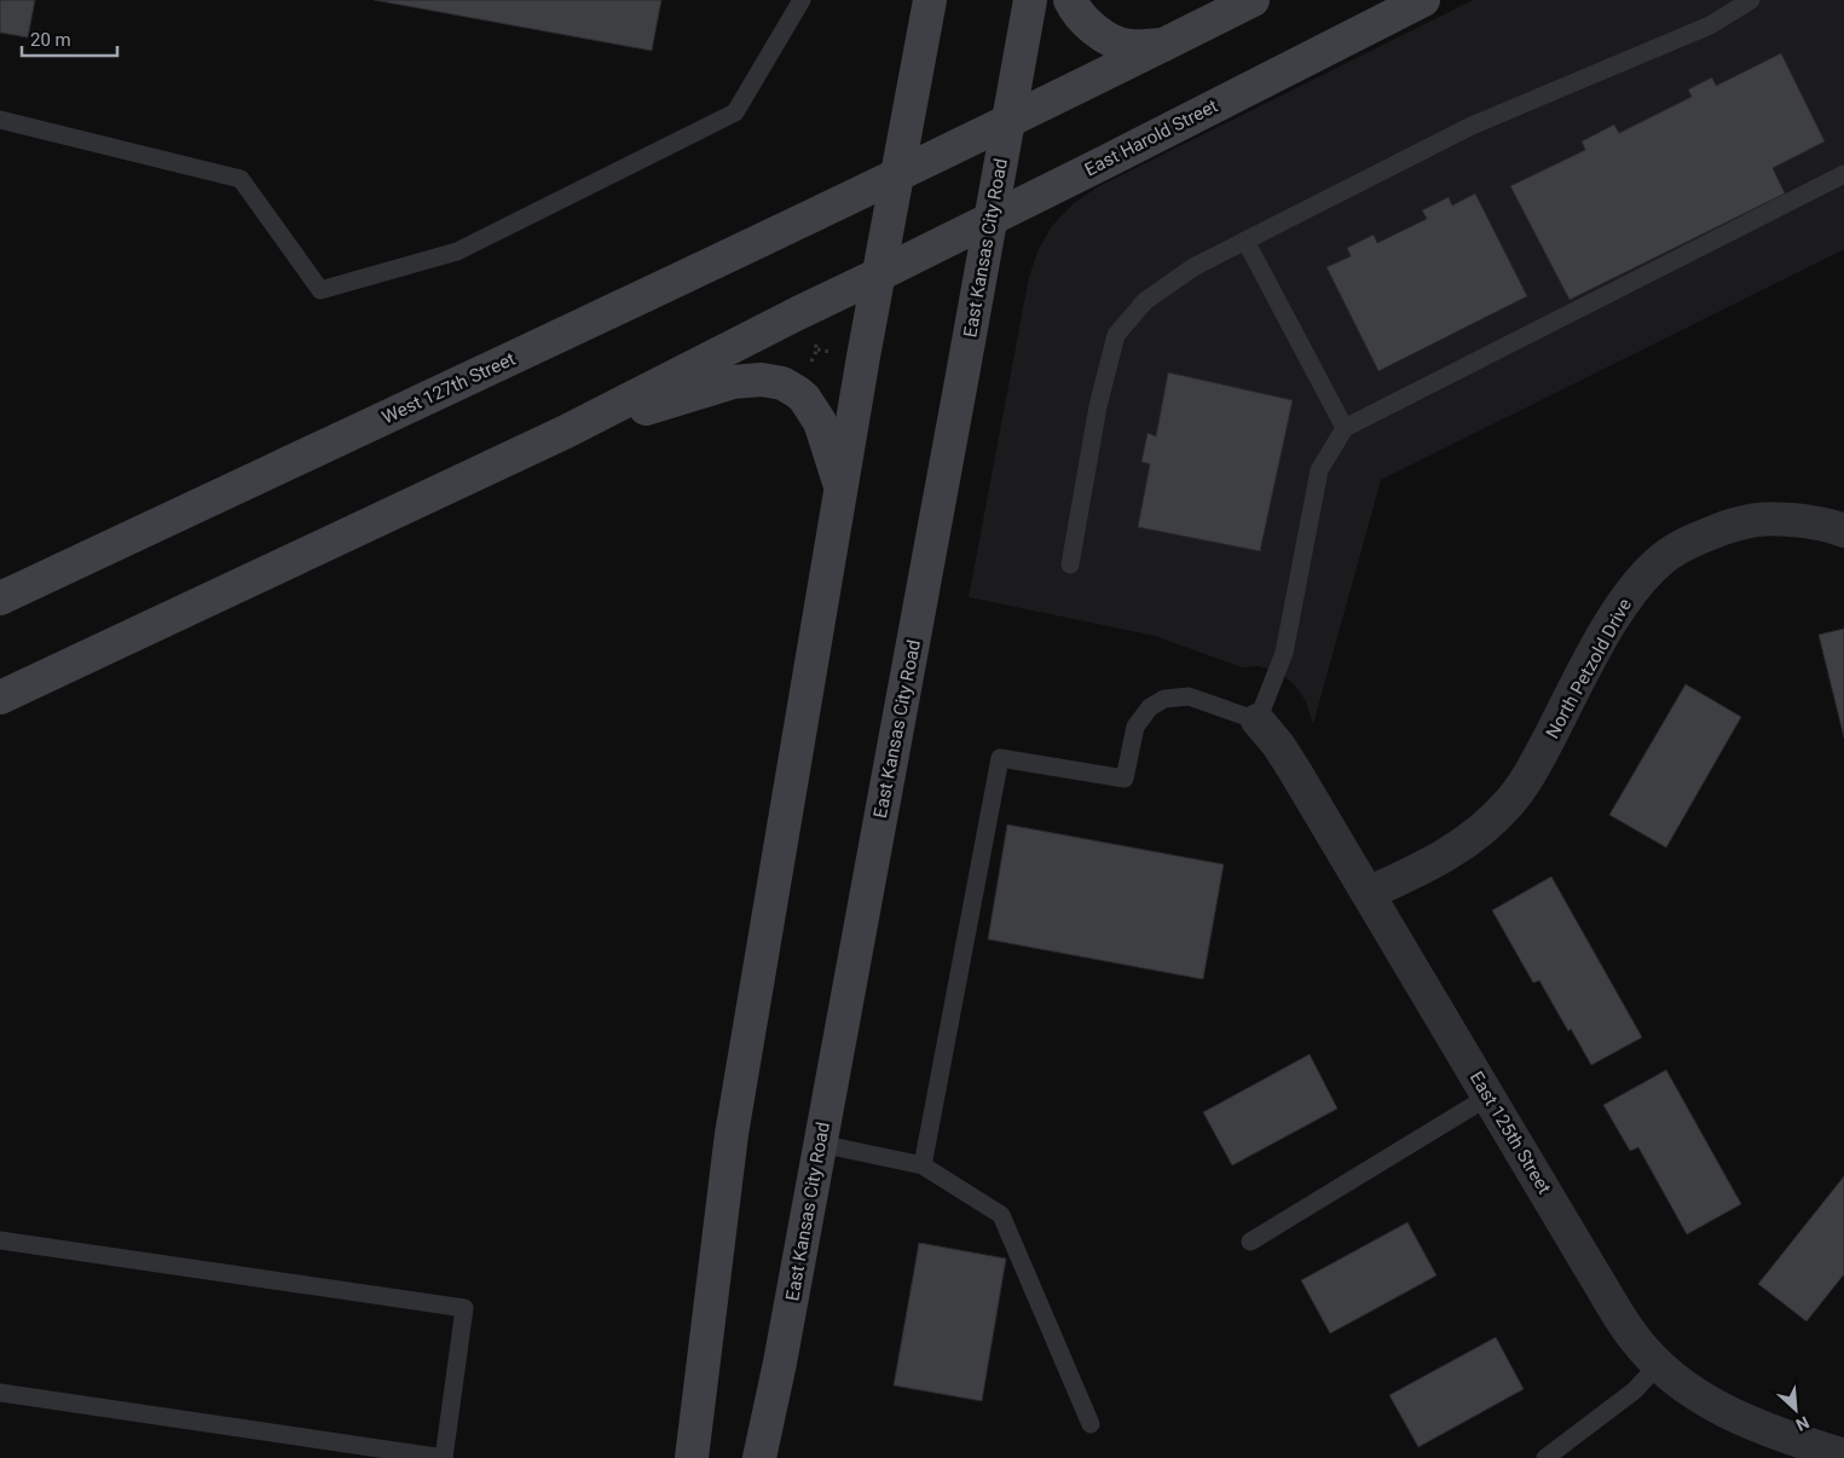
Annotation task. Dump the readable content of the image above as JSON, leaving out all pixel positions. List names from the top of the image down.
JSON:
{
  "streets": {
    "main road": ["East Harold Street", "East Kansas City Road", "West 127th Street"],
    "street": ["North Petzold Drive", "East 125th Street"]
  },
  "crossings": [
    ["East Harold Street", "East Kansas City Road"],
    ["North Petzold Drive", "East 125th Street"]
  ],
  "scale_bar": "20 m",
  "north": "bottom right"
}
